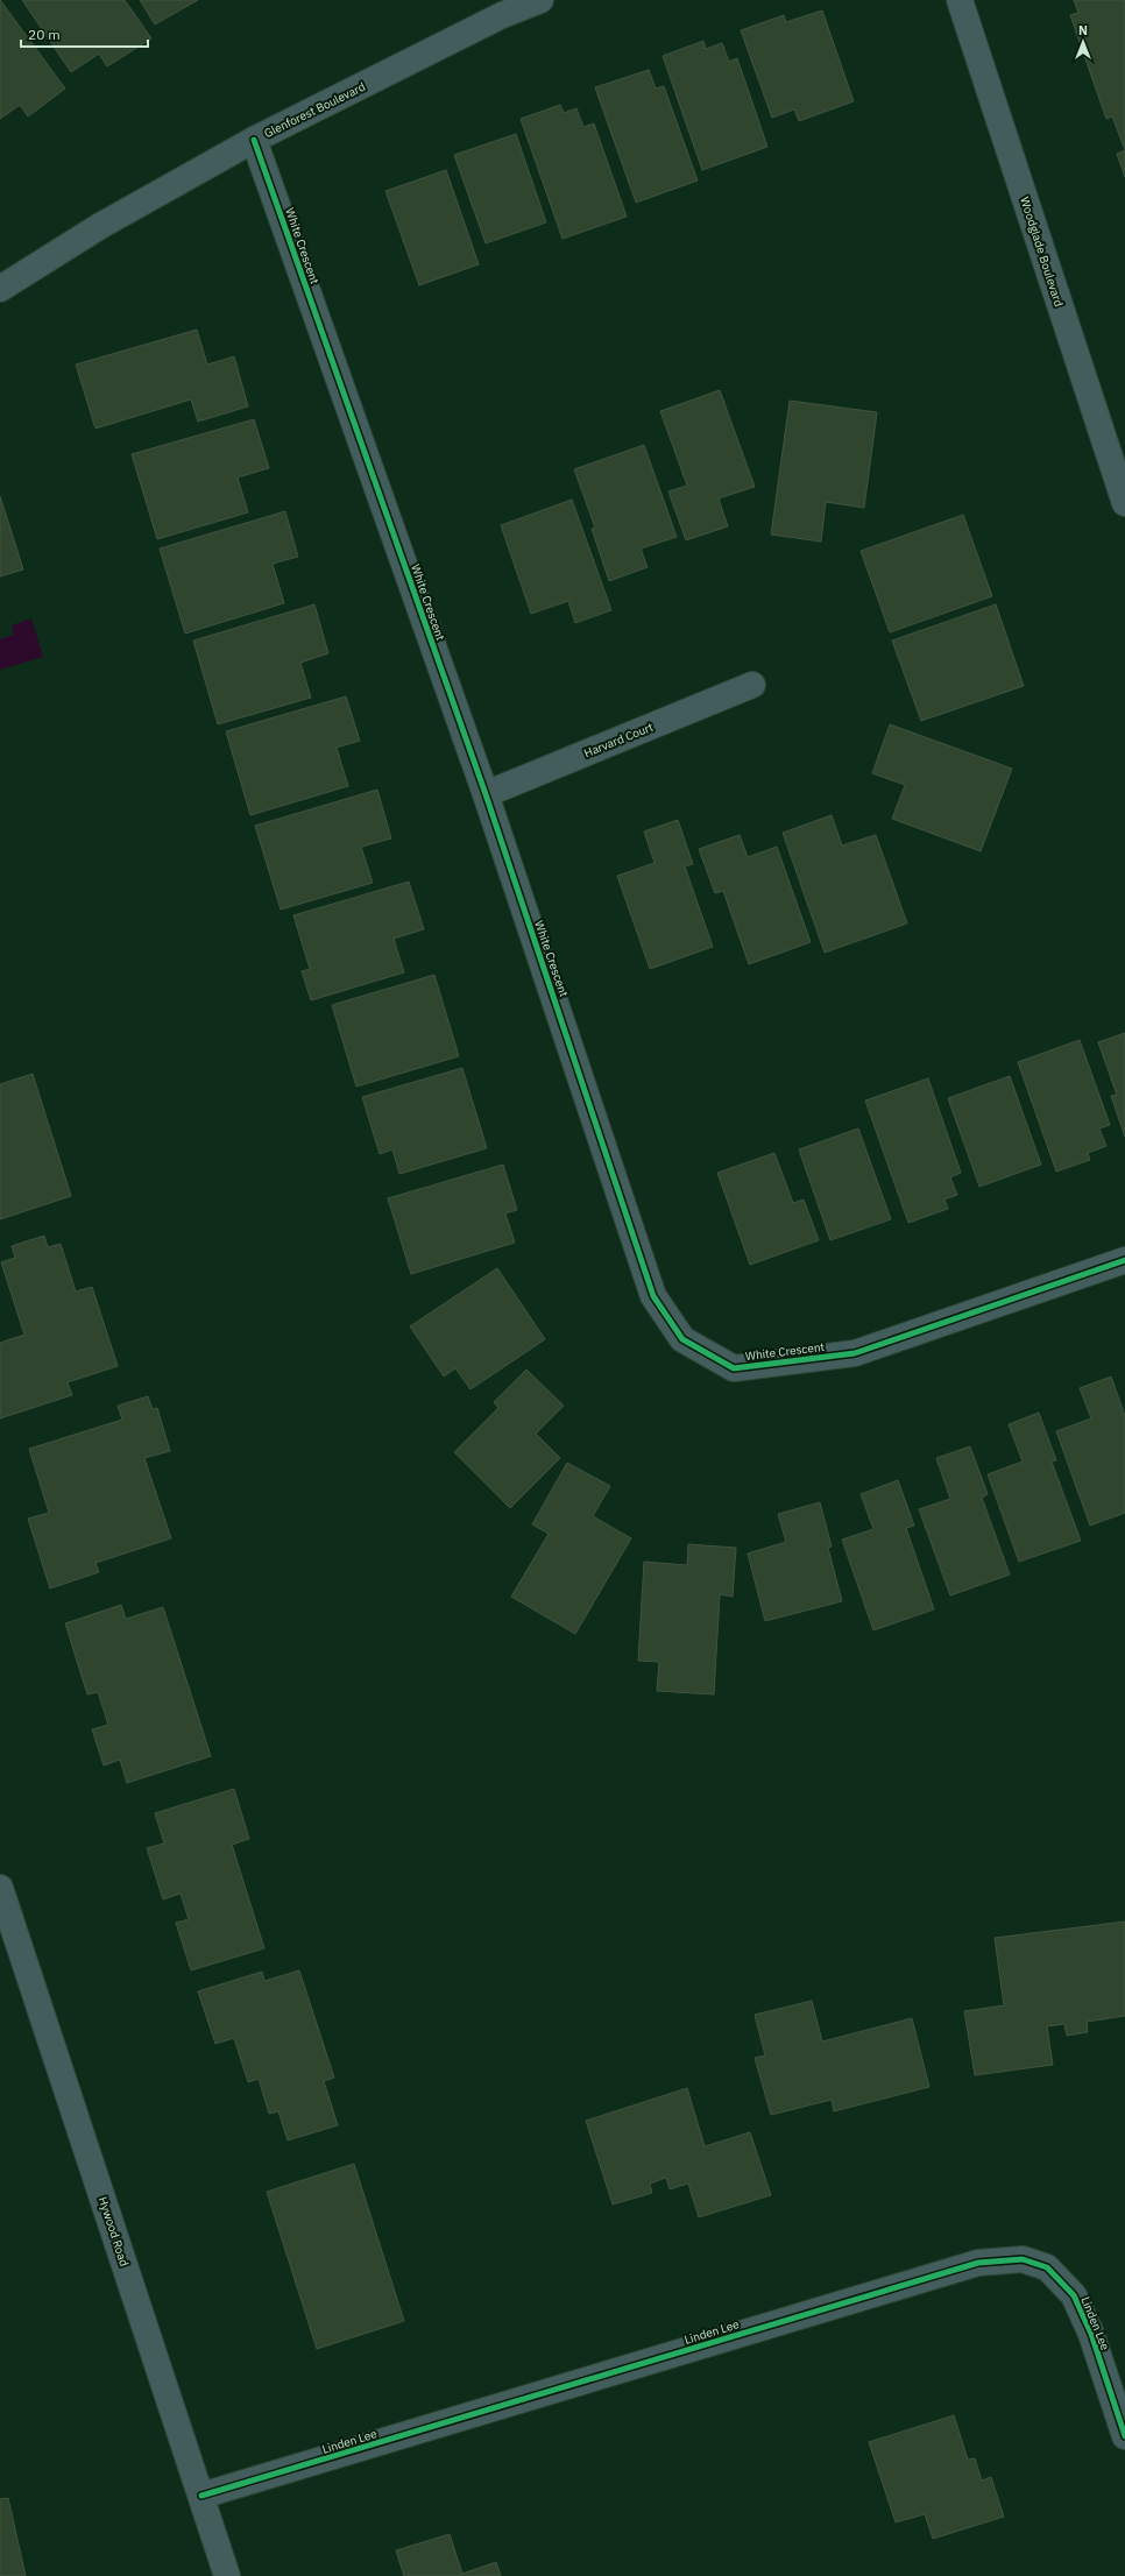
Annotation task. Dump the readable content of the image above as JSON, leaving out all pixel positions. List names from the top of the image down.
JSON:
{
  "streets": {
    "street": [
      "Glenforest Boulevard",
      "White Crescent",
      "Woodglade Boulevard",
      "Harvard Court",
      "Hywood Road",
      "Linden Lee"
    ]
  },
  "crossings": [
    ["Glenforest Boulevard", "White Crescent"],
    ["White Crescent", "Harvard Court"],
    ["Hywood Road", "Linden Lee"]
  ],
  "scale_bar": "20 m",
  "north": "top"
}
